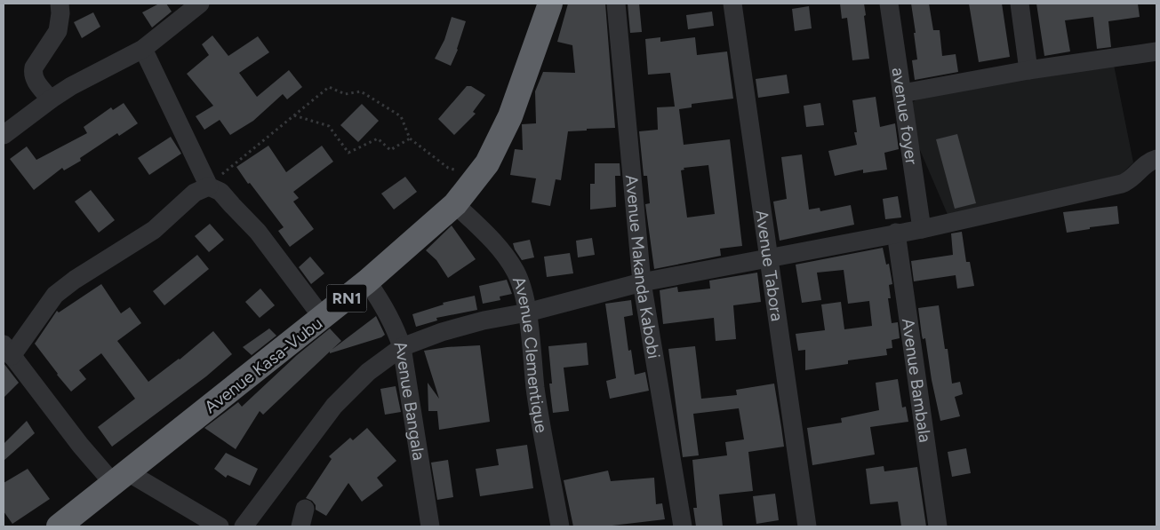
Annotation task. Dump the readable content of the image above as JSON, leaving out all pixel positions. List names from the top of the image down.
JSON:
{
  "streets": {
    "highway": ["RN1", "Avenue Kasa-Vubu"],
    "street": [
      "avenue foyer",
      "Avenue Makanda Kabobi",
      "Avenue Tabora",
      "Avenue Clementique",
      "Avenue Bambala",
      "Avenue Bangala"
    ]
  },
  "crossings": [
    ["Avenue Clementique", "Avenue Kasa-Vubu"],
    ["Avenue Kasa-Vubu", "Avenue Bangala"]
  ]
}
